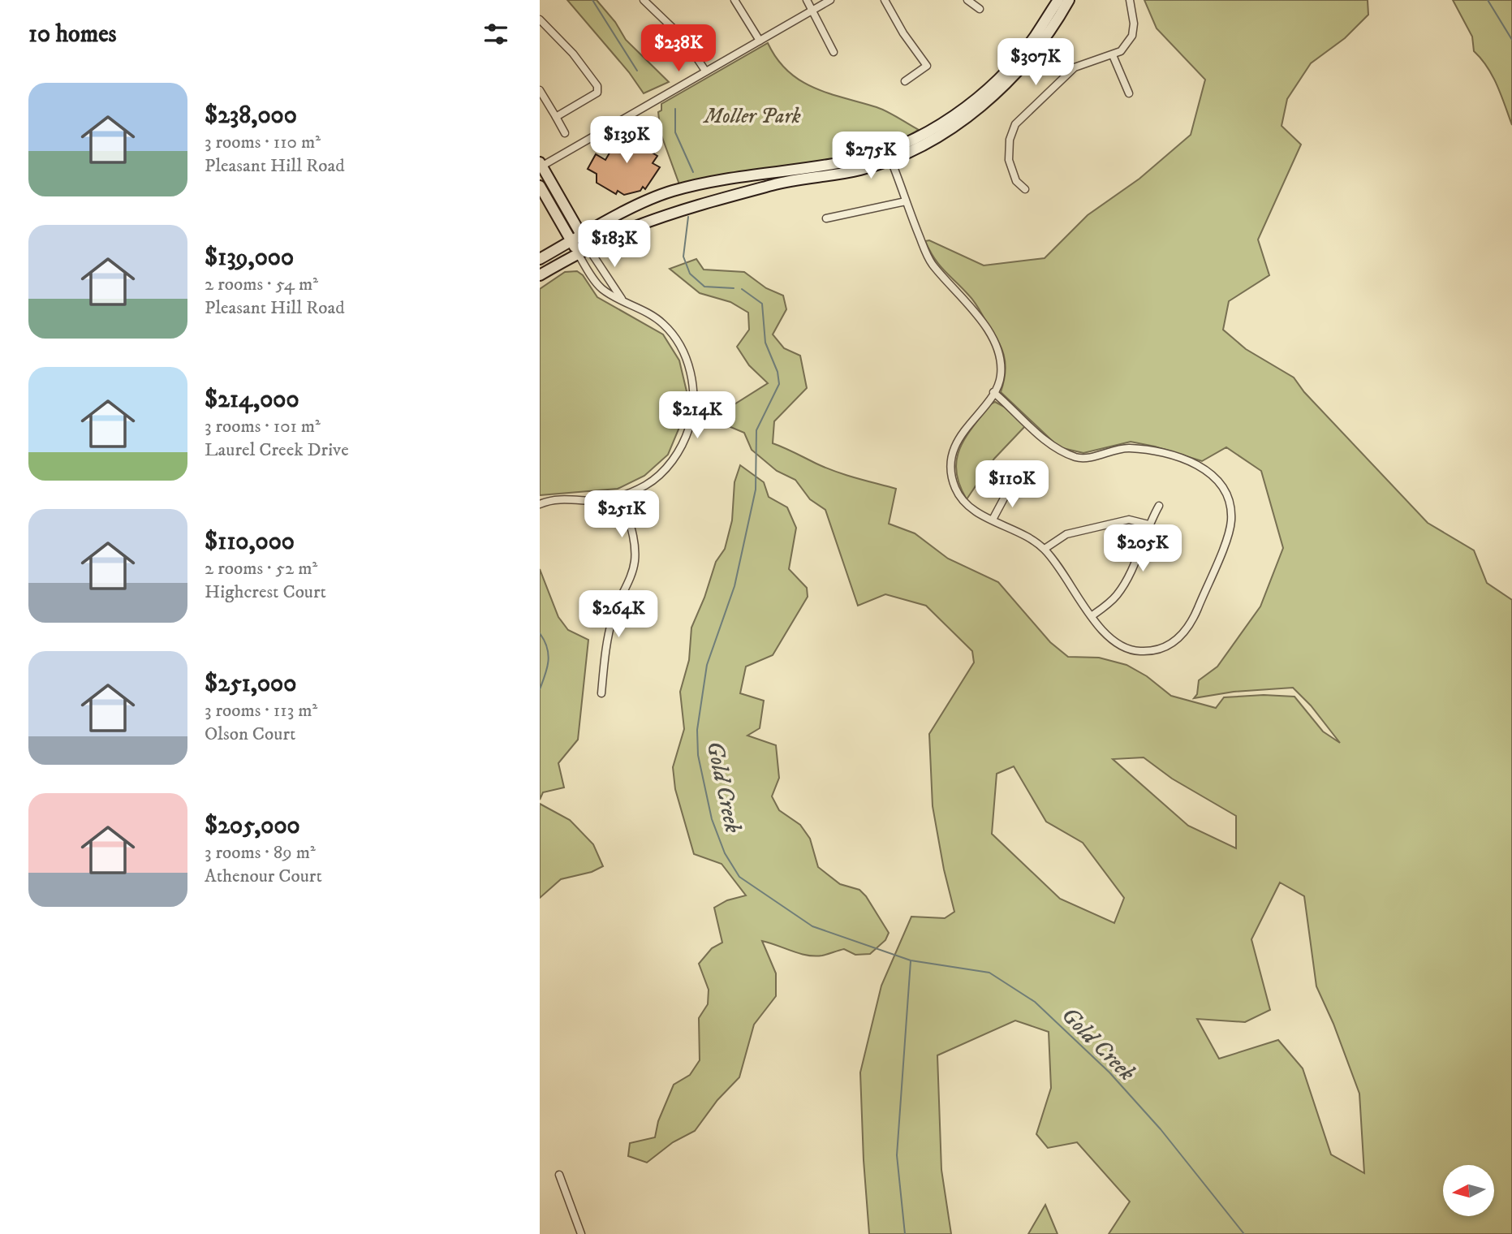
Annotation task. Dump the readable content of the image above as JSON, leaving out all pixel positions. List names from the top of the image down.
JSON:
{
  "water": ["Gold Creek"],
  "parks": ["Moller Park"],
  "north": "left",
  "page": {
    "heading": "10 homes",
    "price": [
      "$238K",
      "$307K",
      "$139K",
      "$275K",
      "$183K",
      "$214K",
      "$110K",
      "$251K",
      "$205K",
      "$264K"
    ],
    "list": [
      {
        "name": "$238,000",
        "note": "3 rooms · 110 m² · Pleasant Hill Road"
      },
      {
        "name": "$139,000",
        "note": "2 rooms · 54 m² · Pleasant Hill Road"
      },
      {
        "name": "$214,000",
        "note": "3 rooms · 101 m² · Laurel Creek Drive"
      },
      {
        "name": "$110,000",
        "note": "2 rooms · 52 m² · Highcrest Court"
      },
      {
        "name": "$251,000",
        "note": "3 rooms · 113 m² · Olson Court"
      },
      {
        "name": "$205,000",
        "note": "3 rooms · 89 m² · Athenour Court"
      }
    ]
  }
}
